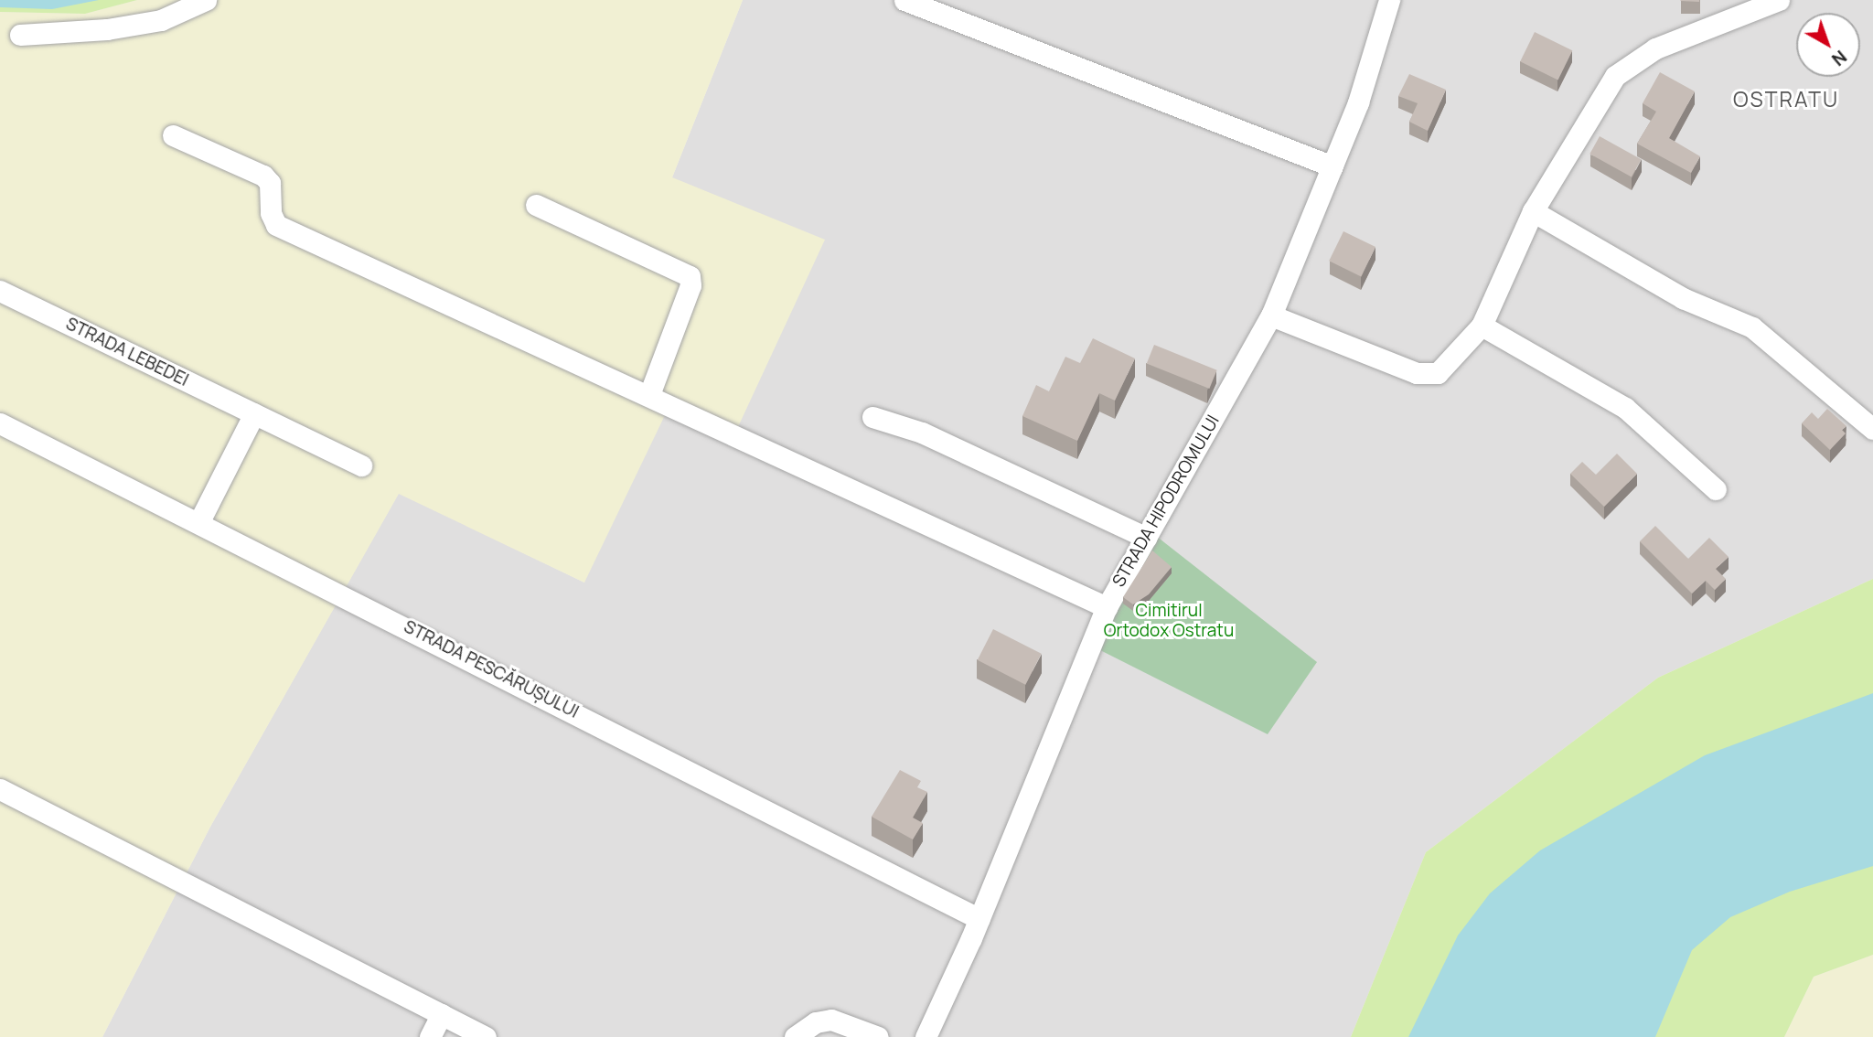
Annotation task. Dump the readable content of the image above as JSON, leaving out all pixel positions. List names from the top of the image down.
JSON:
{
  "streets": {
    "street": ["STRADA LEBEDEI", "STRADA HIPODROMULUI", "STRADA PESCĂRUȘULUI"]
  },
  "crossings": [
    ["STRADA HIPODROMULUI", "STRADA PESCĂRUȘULUI"]
  ],
  "districts": ["OSTRATU"],
  "parks": ["Cimitirul Ortodox Ostratu"],
  "north": "bottom right"
}
